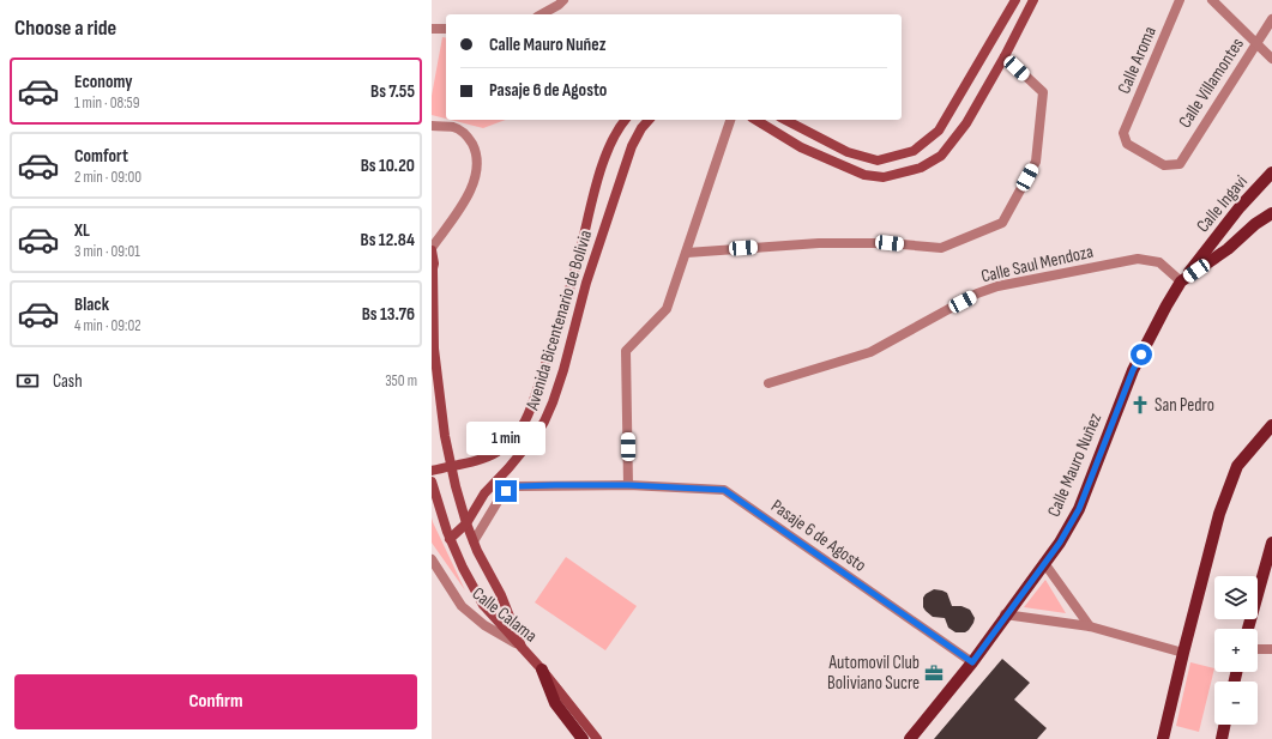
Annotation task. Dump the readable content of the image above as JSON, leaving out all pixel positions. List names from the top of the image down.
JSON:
{
  "streets": {
    "main road": [
      "Calle Ingavi",
      "Avenida Bicentenario de Bolivia",
      "Calle Mauro Nuñez",
      "Calle Calama"
    ],
    "street": [
      "Calle Aroma",
      "Calle Villamontes",
      "Calle Saul Mendoza",
      "Pasaje 6 de Agosto"
    ]
  },
  "crossings": [
    ["Calle Aroma", "Calle Villamontes"],
    ["Calle Ingavi", "Calle Saul Mendoza"],
    ["Calle Ingavi", "Calle Mauro Nuñez"],
    ["Calle Saul Mendoza", "Calle Mauro Nuñez"],
    ["Calle Mauro Nuñez", "Pasaje 6 de Agosto"]
  ],
  "places": {
    "church": ["San Pedro"],
    "office": ["Automovil Club Boliviano Sucre"]
  },
  "page": {
    "heading": "Choose a ride",
    "banner": ["Calle Mauro Nuñez", "Pasaje 6 de Agosto"],
    "list": [
      {
        "name": "Economy",
        "note": "1 min · 08:59",
        "value": "Bs 7.55"
      },
      {
        "name": "Comfort",
        "note": "2 min · 09:00",
        "value": "Bs 10.20"
      },
      {
        "name": "XL",
        "note": "3 min · 09:01",
        "value": "Bs 12.84"
      },
      {
        "name": "Black",
        "note": "4 min · 09:02",
        "value": "Bs 13.76"
      }
    ],
    "pay": ["Cash", "350 m"],
    "bubble": "1 min",
    "map_buttons": ["+", "−"],
    "buttons": "Confirm"
  }
}
